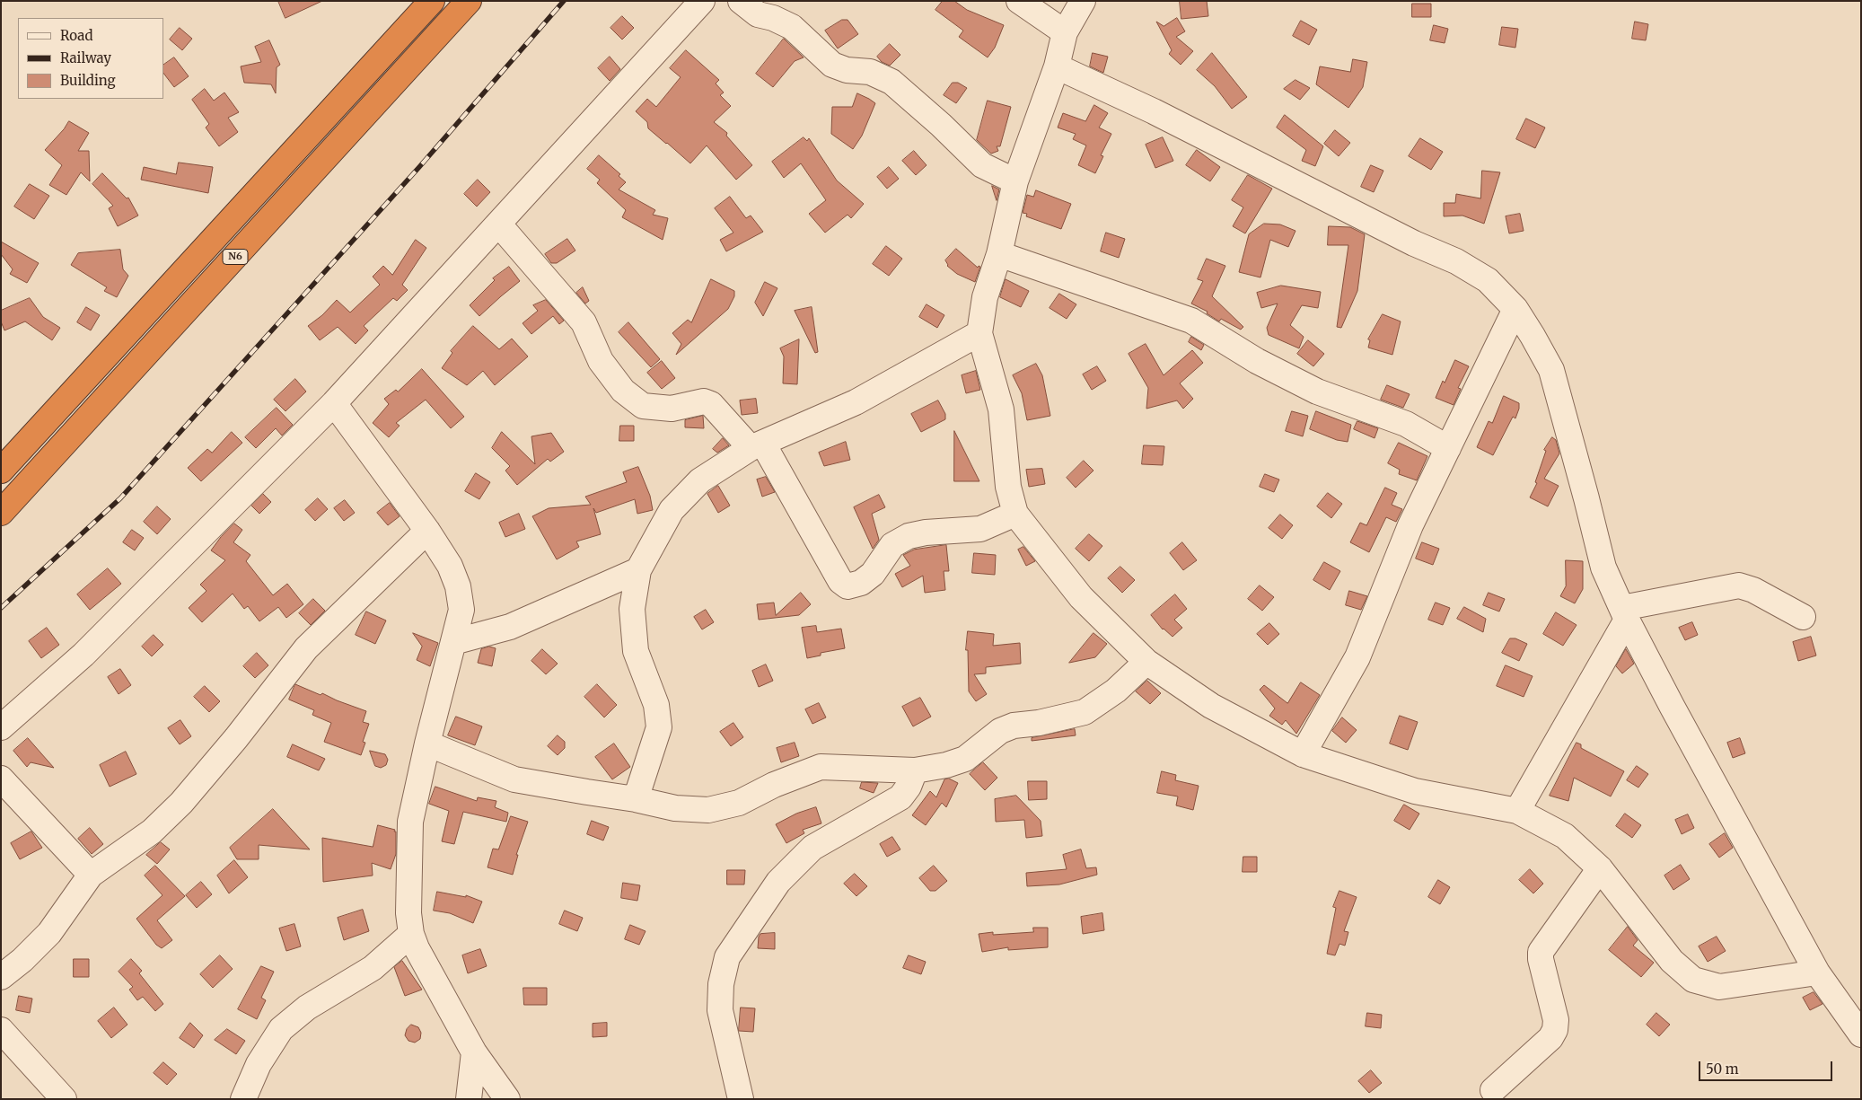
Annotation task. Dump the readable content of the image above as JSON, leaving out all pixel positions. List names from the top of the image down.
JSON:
{
  "streets": {
    "highway": ["N6"]
  },
  "legend": ["Road", "Railway", "Building"],
  "scale_bar": "50 m"
}
